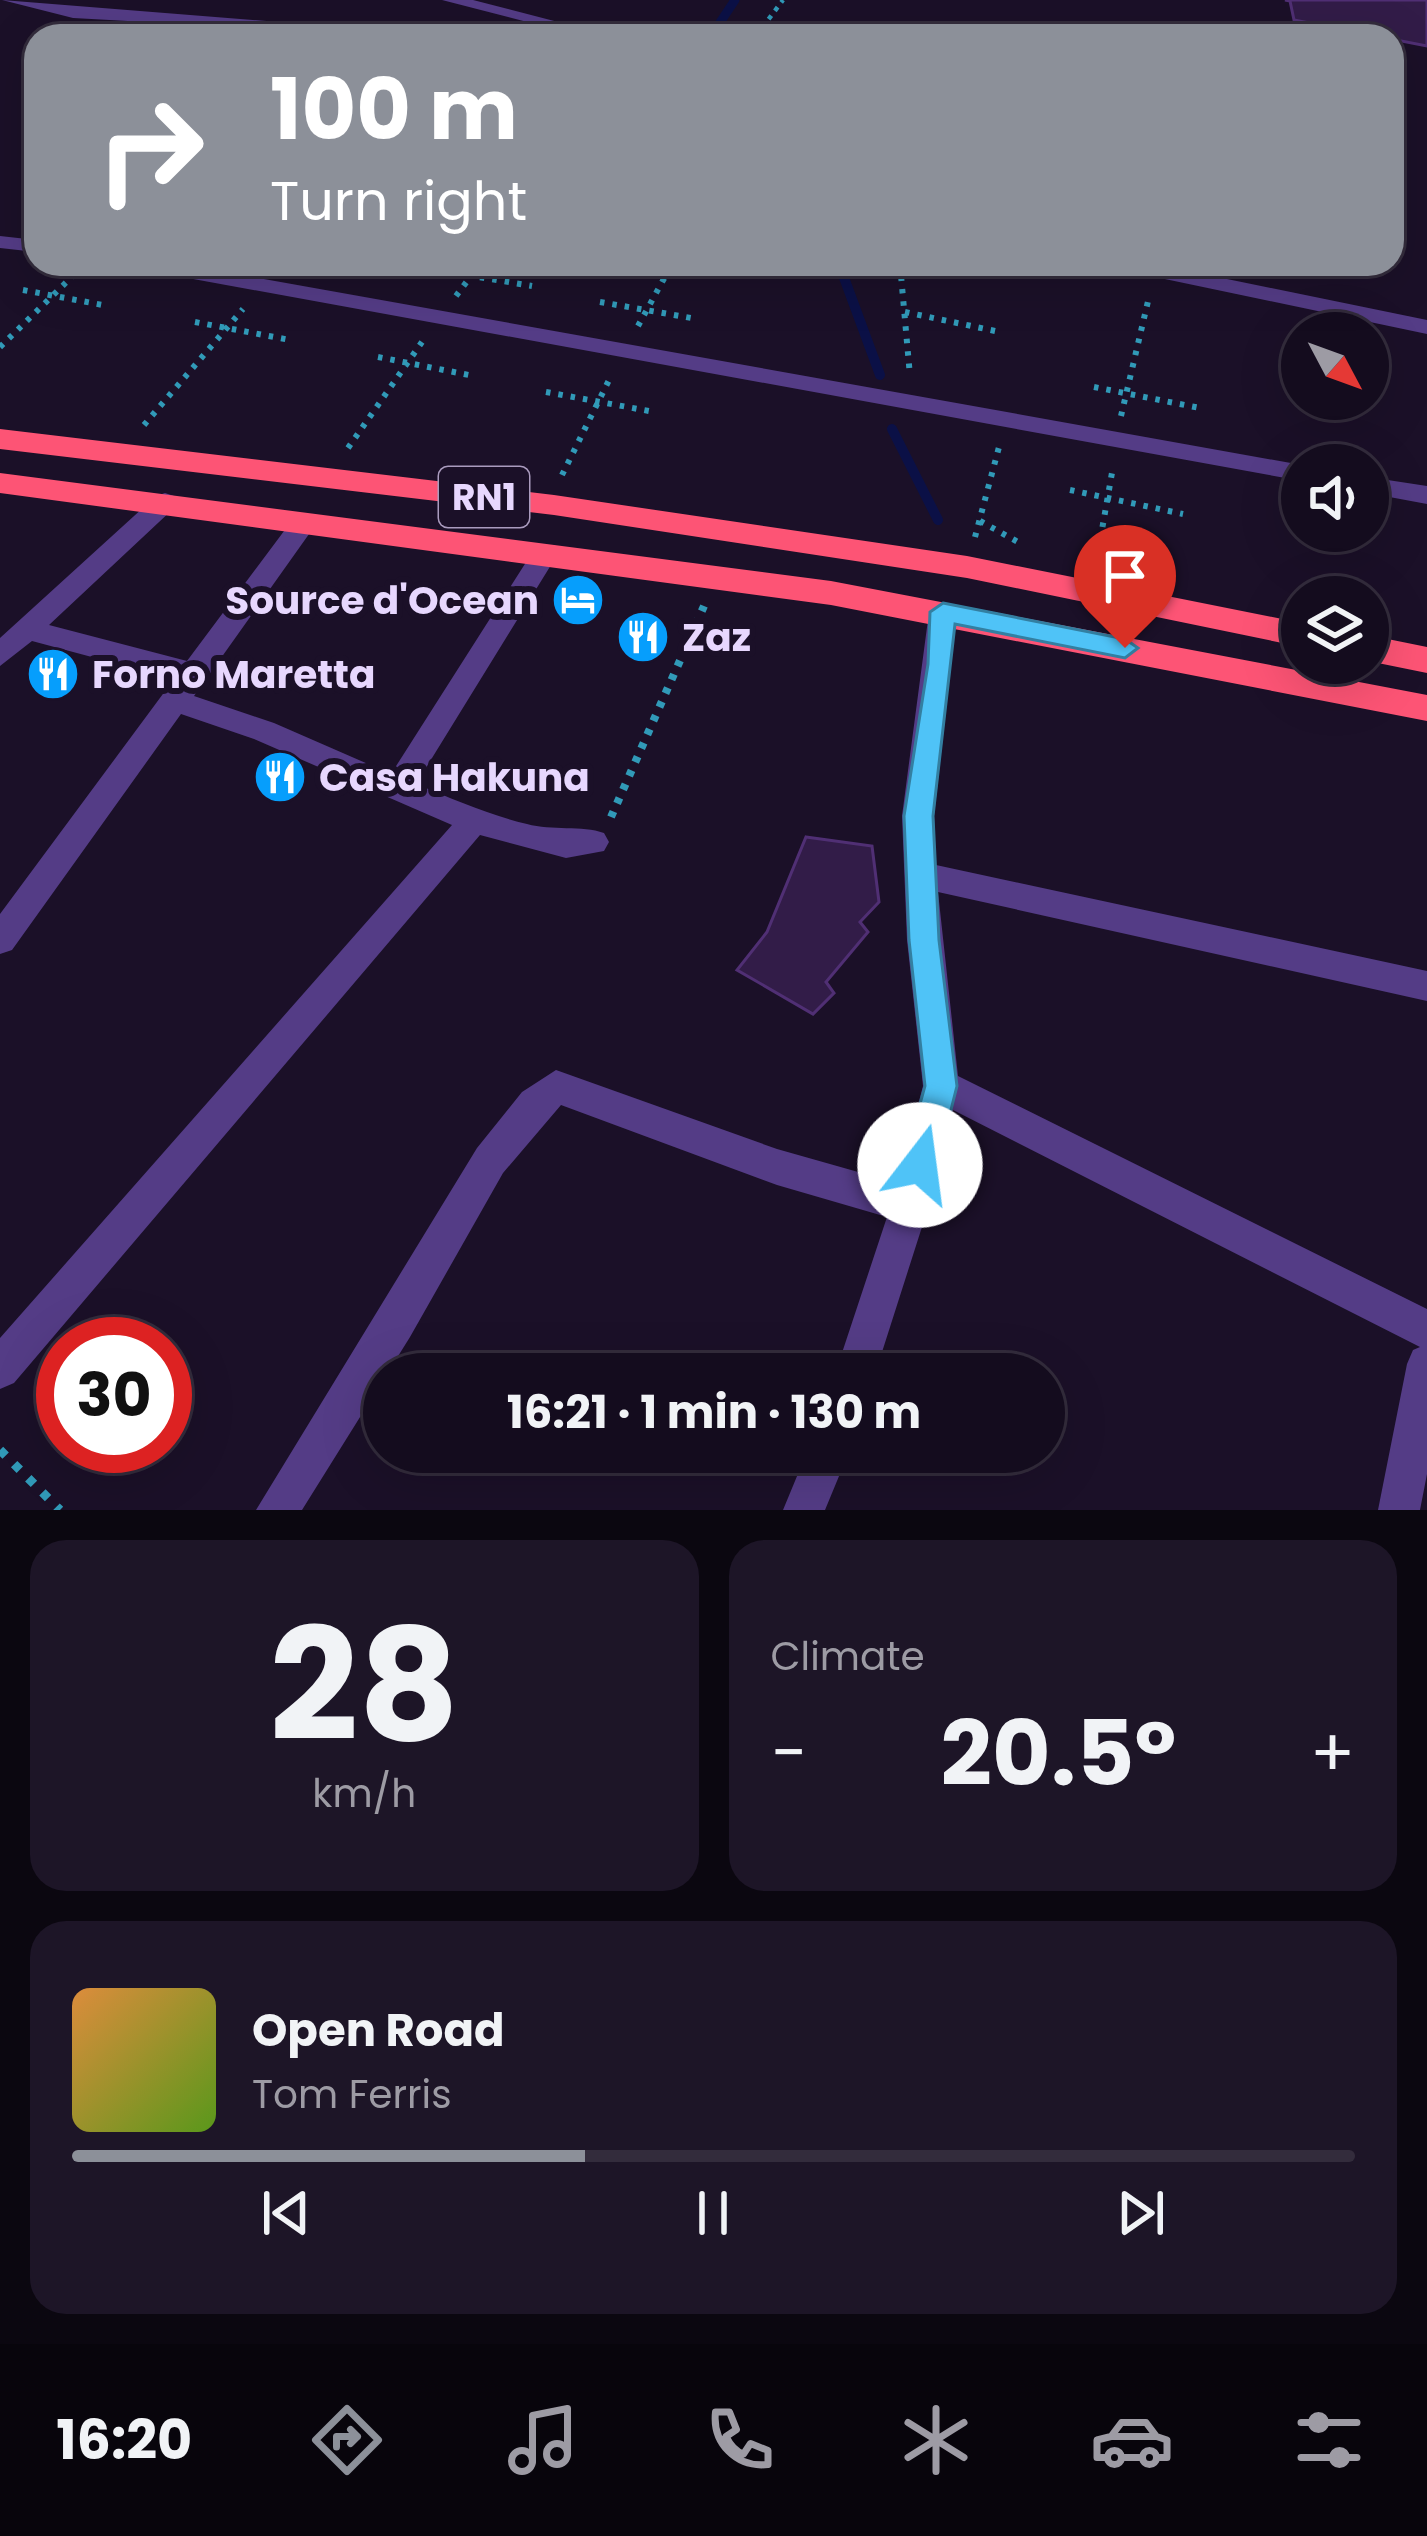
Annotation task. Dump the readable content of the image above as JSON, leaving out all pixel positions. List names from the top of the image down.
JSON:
{
  "streets": {
    "highway": ["RN1"]
  },
  "places": {
    "hotel": ["Source d'Ocean"],
    "restaurant": ["Zaz", "Forno Maretta", "Casa Hakuna"]
  },
  "north": "bottom right",
  "page": {
    "turn": ["100 m", "Turn right"],
    "limit": "30",
    "trip": "16:21 · 1 min · 130 m",
    "tile": [
      ["28", "km/h"],
      "Climate"
    ],
    "heat": ["−", "20.5°", "+"],
    "song": ["Open Road", "Tom Ferris"],
    "tabs": "16:20"
  }
}
